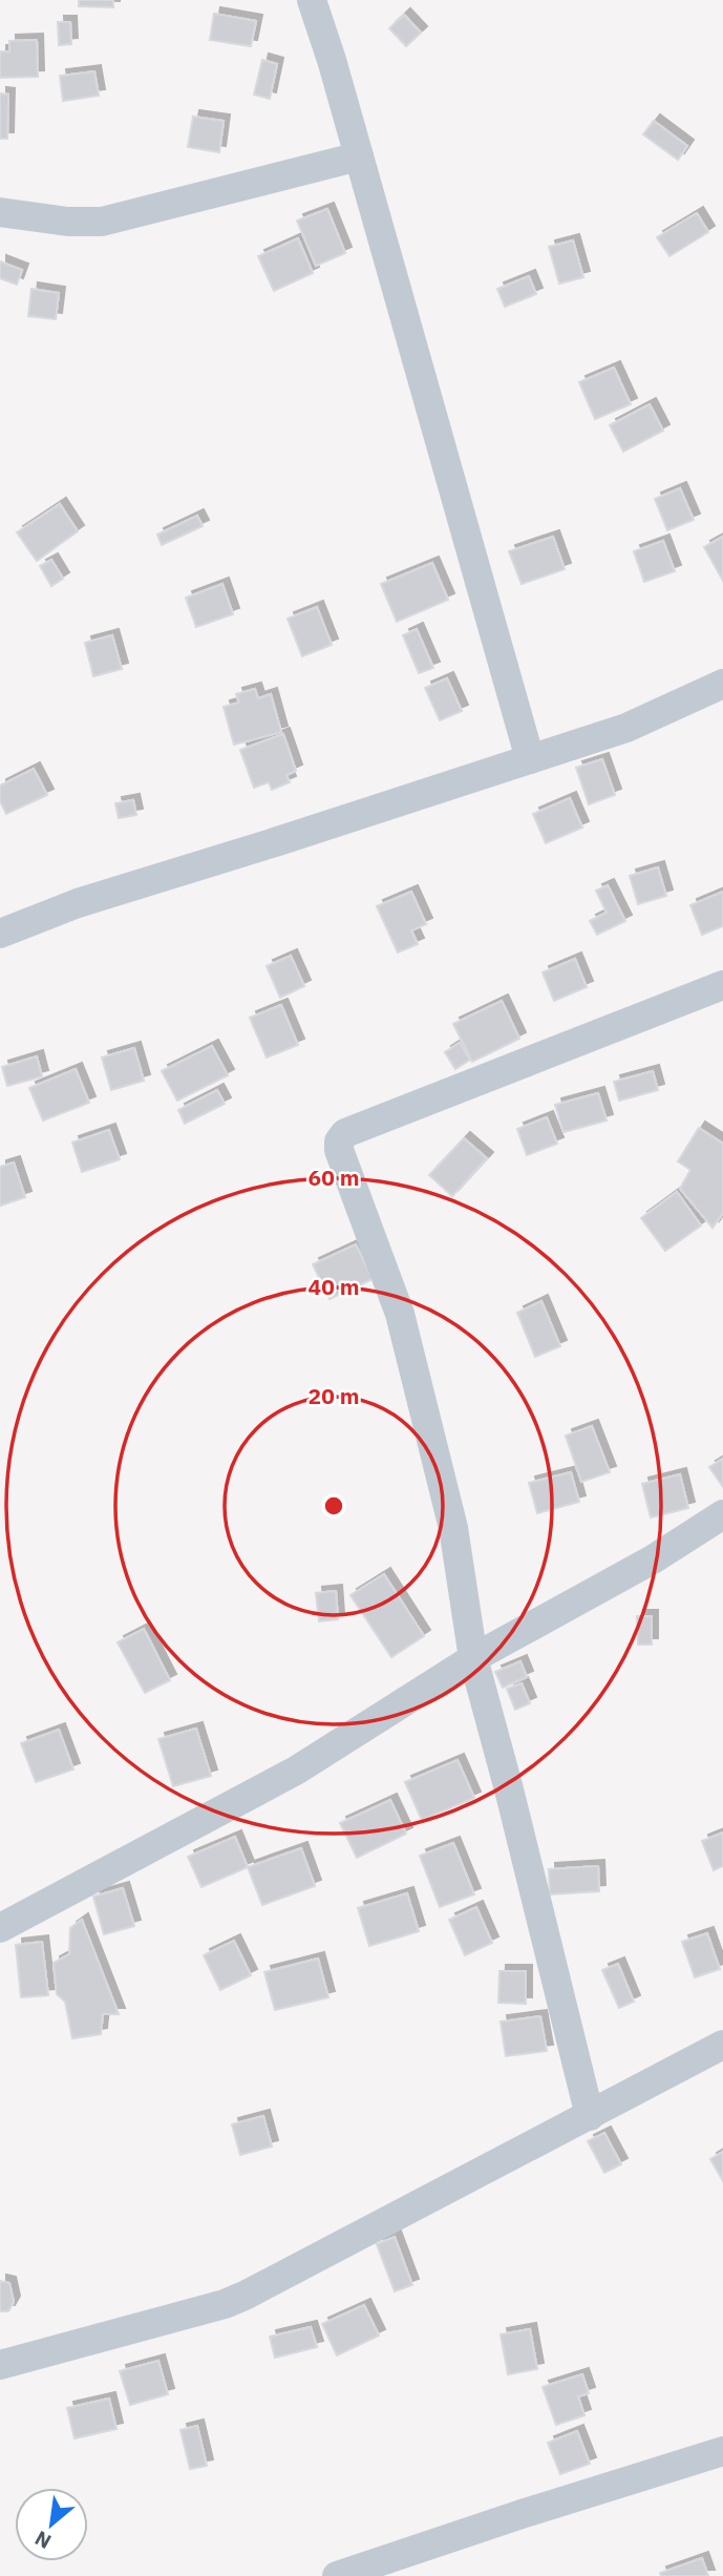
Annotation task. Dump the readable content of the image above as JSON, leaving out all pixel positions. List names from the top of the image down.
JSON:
{
  "north": "bottom left",
  "rings": ["60 m", "40 m", "20 m"]
}
